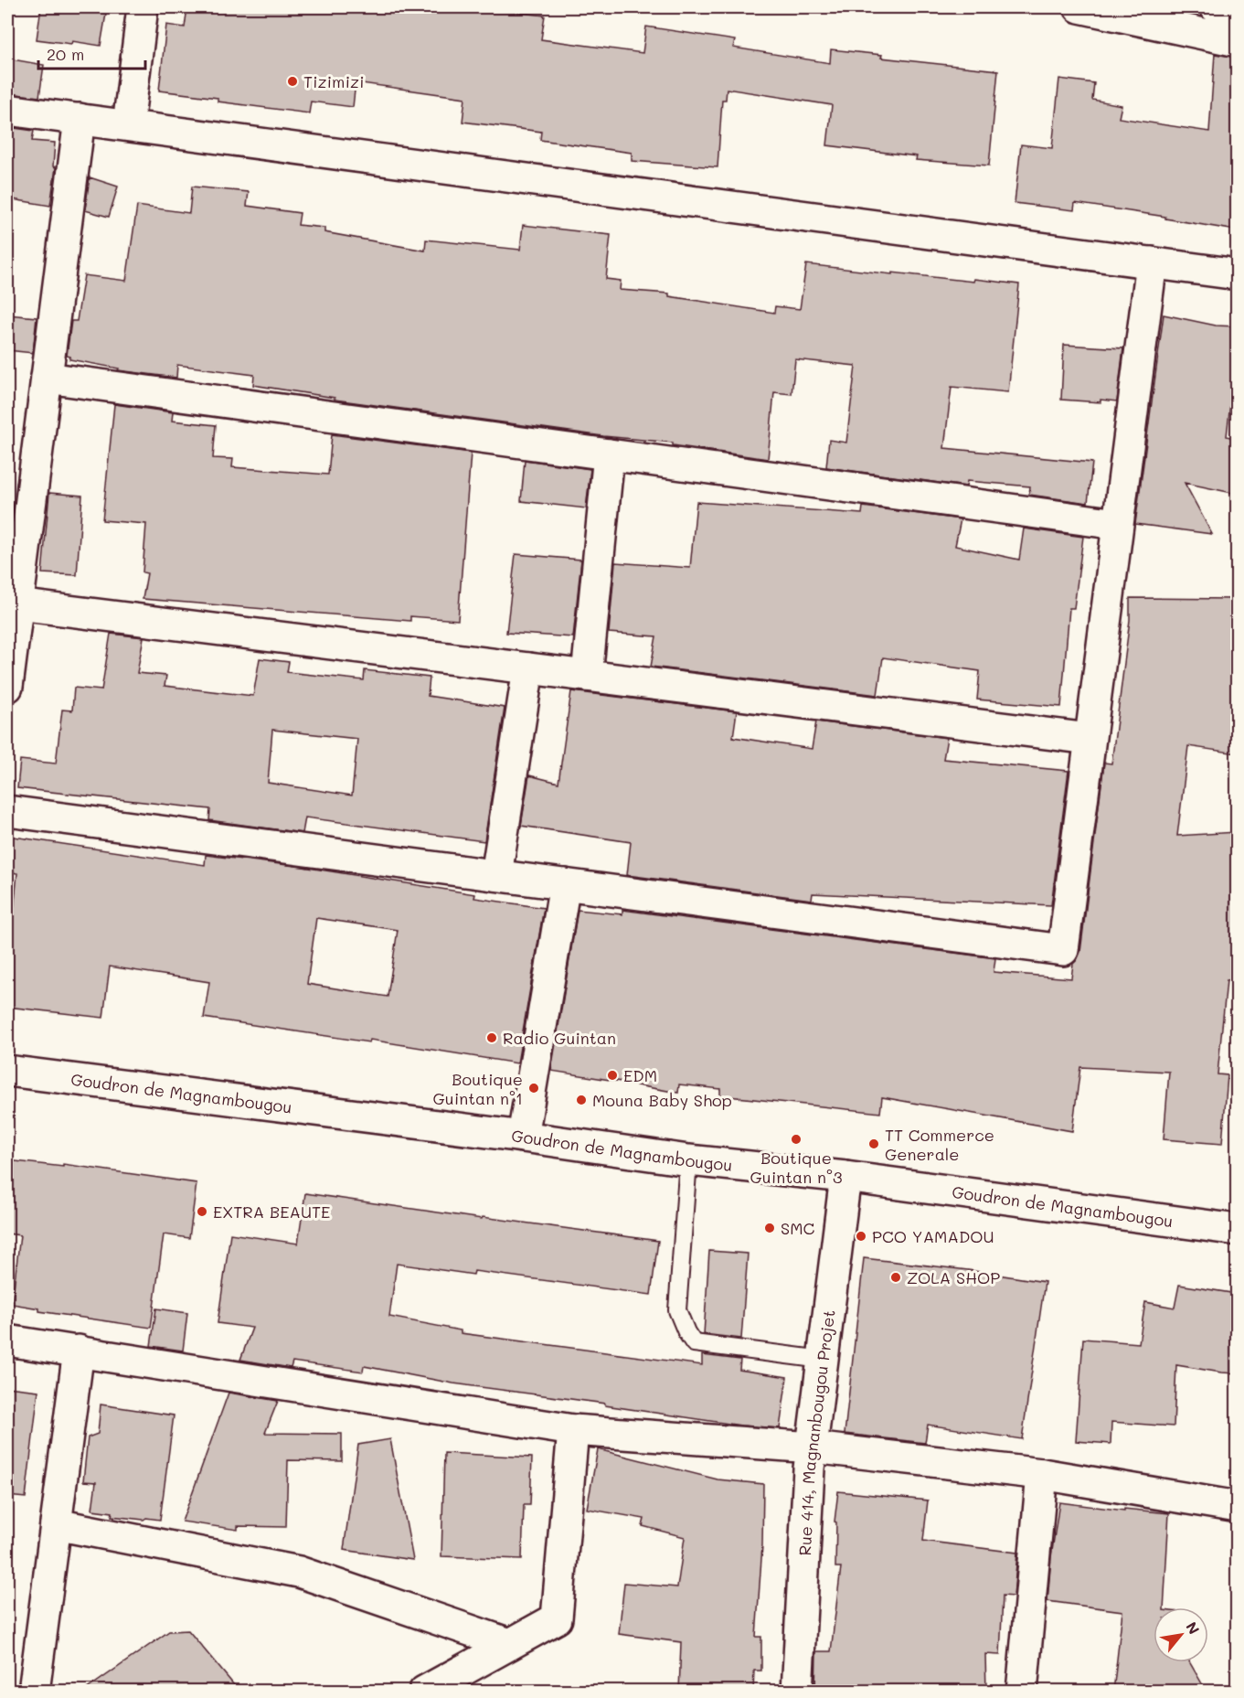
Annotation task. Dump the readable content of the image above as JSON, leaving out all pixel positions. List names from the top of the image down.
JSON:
{
  "streets": {
    "street": ["Goudron de Magnambougou", "Rue 414, Magnanbougou Projet"]
  },
  "crossings": [
    ["Goudron de Magnambougou", "Rue 414, Magnanbougou Projet"]
  ],
  "places": [
    "Tizimizi",
    "Radio Guintan",
    "EDM",
    "Boutique Guintan n°1",
    "Mouna Baby Shop",
    "Boutique Guintan n°3",
    "TT Commerce Generale",
    "EXTRA BEAUTE",
    "SMC",
    "PCO YAMADOU",
    "ZOLA SHOP"
  ],
  "scale_bar": "20 m",
  "north": "top right"
}
